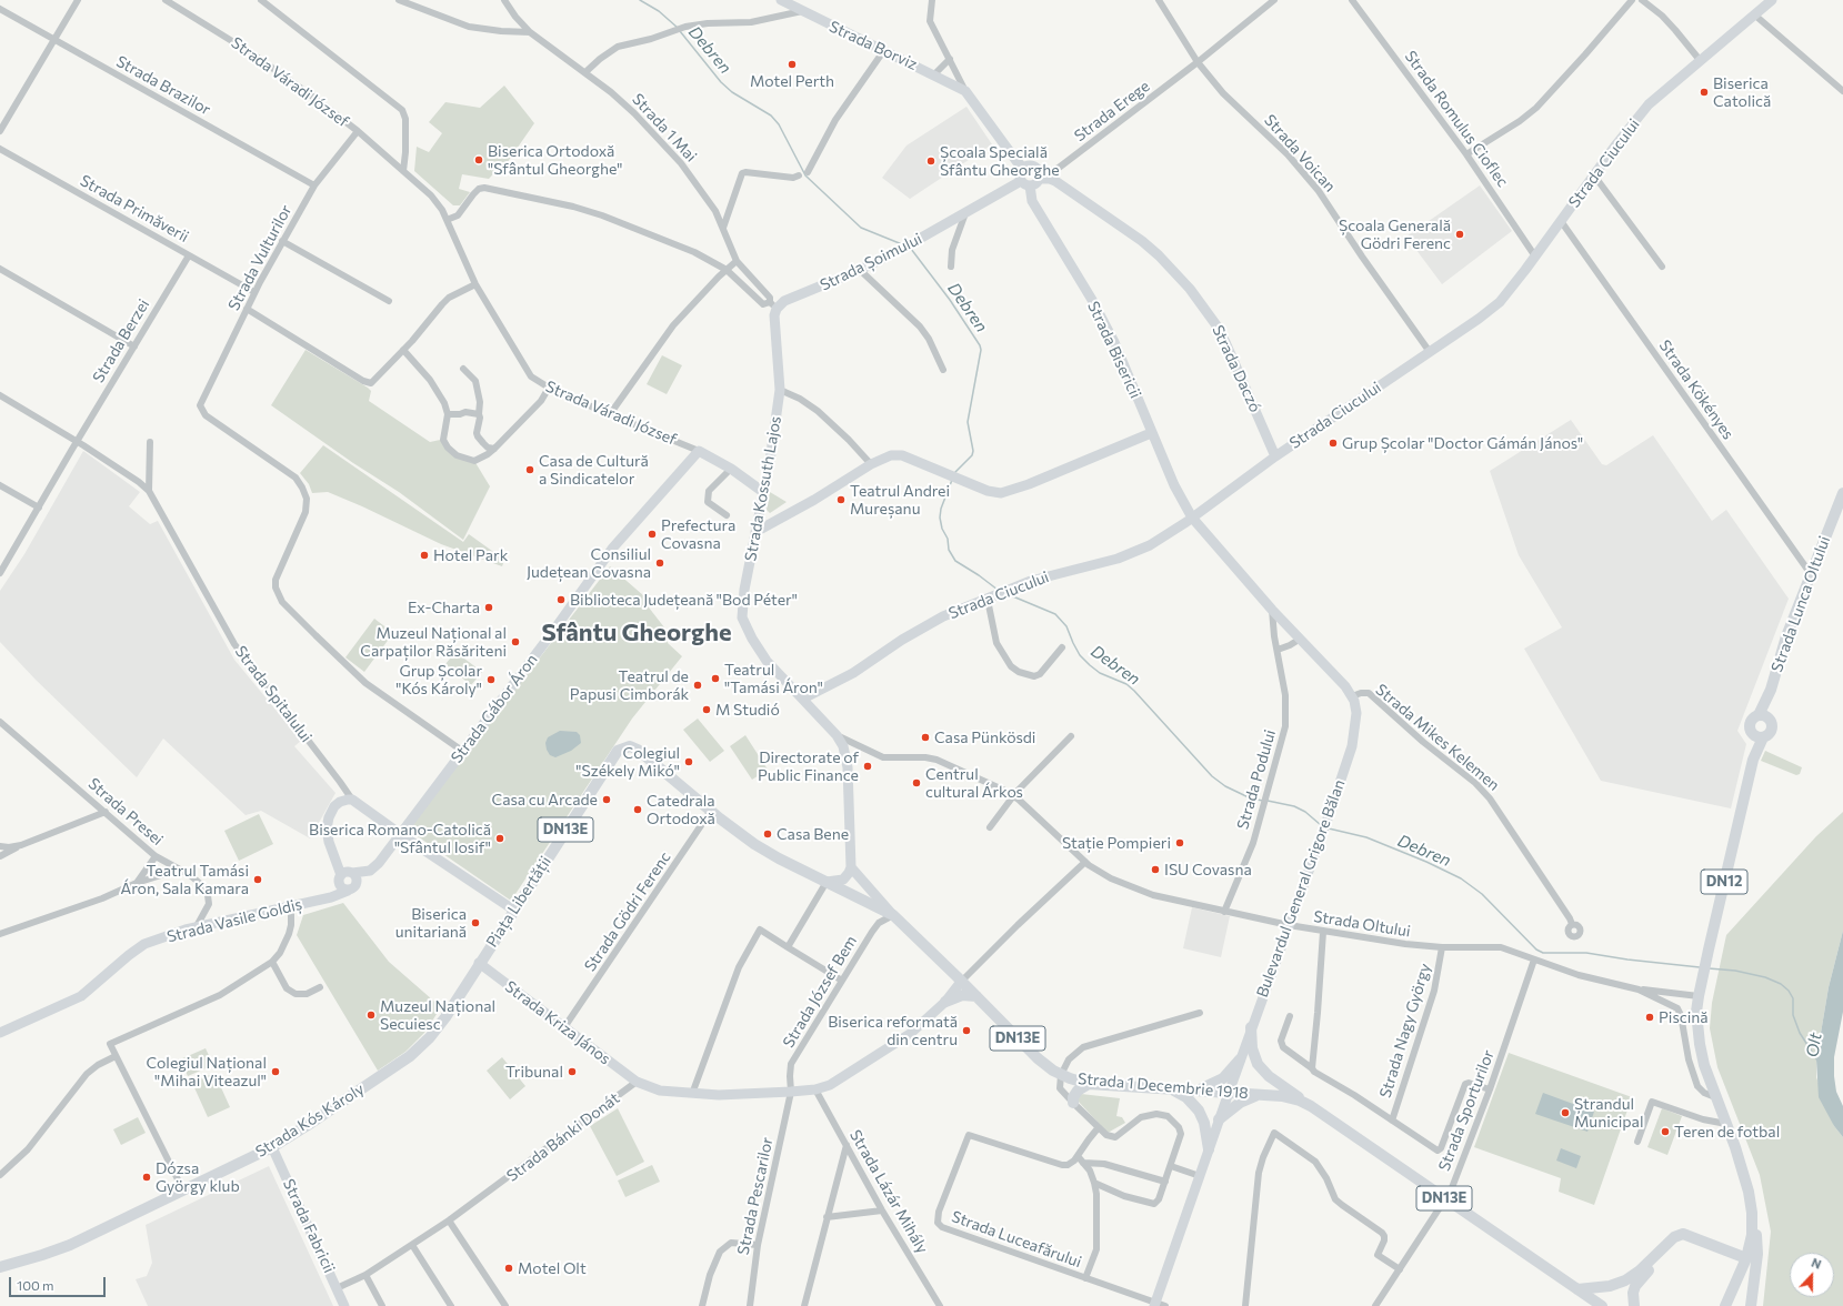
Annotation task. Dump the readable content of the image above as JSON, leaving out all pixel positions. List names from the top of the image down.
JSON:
{
  "streets": {
    "main road": [
      "Strada Borviz",
      "Strada Váradi József",
      "Strada Ciucului",
      "Strada Șoimului",
      "Strada Bisericii",
      "Strada Daczó",
      "Strada Kossuth Lajos",
      "Strada Lunca Oltului",
      "Strada Spitalului",
      "Strada Gábor Áron",
      "DN13E",
      "DN12",
      "Bulevardul General Grigore Bălan",
      "Piața Libertății",
      "Strada Vasile Goldiș",
      "Strada Kriza János",
      "Strada 1 Decembrie 1918",
      "Strada Kós Károly",
      "Strada Fabricii"
    ],
    "street": [
      "Strada Brazilor",
      "Strada Erege",
      "Strada Romulus Cioflec",
      "Strada 1 Mai",
      "Strada Voican",
      "Strada Primăverii",
      "Strada Vulturilor",
      "Strada Berzei",
      "Strada Kökényes",
      "Strada Mikes Kelemen",
      "Strada Podului",
      "Strada Presei",
      "Strada Gödri Ferenc",
      "Strada Oltului",
      "Strada József Bem",
      "Strada Nagy György",
      "Strada Sporturilor",
      "Strada Bánki Donát",
      "Strada Lázár Mihály",
      "Strada Pescarilor",
      "Strada Luceafărului"
    ]
  },
  "crossings": [
    ["Strada Váradi József", "Strada Vulturilor"],
    ["Strada Váradi József", "Strada Kossuth Lajos"],
    ["Strada Váradi József", "Strada Gábor Áron"],
    ["Strada Brazilor", "Strada Vulturilor"],
    ["Strada Erege", "Strada Voican"],
    ["Strada Erege", "Strada Șoimului"],
    ["Strada Erege", "Strada Bisericii"],
    ["Strada Erege", "Strada Daczó"],
    ["Strada Romulus Cioflec", "Strada Ciucului"],
    ["Strada 1 Mai", "Strada Șoimului"],
    ["Strada 1 Mai", "Strada Kossuth Lajos"],
    ["Strada Voican", "Strada Ciucului"],
    ["Strada Ciucului", "Strada Bisericii"],
    ["Strada Ciucului", "Strada Daczó"],
    ["Strada Ciucului", "Strada Kökényes"],
    ["Strada Ciucului", "Strada Kossuth Lajos"],
    ["Strada Ciucului", "Bulevardul General Grigore Bălan"],
    ["Strada Primăverii", "Strada Vulturilor"],
    ["Strada Primăverii", "Strada Berzei"],
    ["Strada Vulturilor", "Strada Gábor Áron"],
    ["Strada Șoimului", "Strada Bisericii"],
    ["Strada Șoimului", "Strada Daczó"],
    ["Strada Șoimului", "Strada Kossuth Lajos"],
    ["Strada Berzei", "Strada Spitalului"],
    ["Strada Bisericii", "Strada Daczó"],
    ["Strada Bisericii", "Bulevardul General Grigore Bălan"],
    ["Strada Kökényes", "Strada Lunca Oltului"],
    ["Strada Lunca Oltului", "DN12"],
    ["Strada Spitalului", "Piața Libertății"],
    ["Strada Gábor Áron", "Strada Vasile Goldiș"],
    ["Strada Mikes Kelemen", "Bulevardul General Grigore Bălan"],
    ["Strada Podului", "Bulevardul General Grigore Bălan"],
    ["Strada Podului", "Strada Oltului"],
    ["Strada Presei", "Strada Vasile Goldiș"],
    ["DN13E", "Piața Libertății"],
    ["DN13E", "Strada Gödri Ferenc"],
    ["DN13E", "Strada József Bem"],
    ["DN13E", "Strada 1 Decembrie 1918"],
    ["DN12", "Strada Oltului"],
    ["Bulevardul General Grigore Bălan", "Strada Oltului"],
    ["Bulevardul General Grigore Bălan", "Strada 1 Decembrie 1918"],
    ["Bulevardul General Grigore Bălan", "Strada Luceafărului"],
    ["Piața Libertății", "Strada Gödri Ferenc"],
    ["Piața Libertății", "Strada Kriza János"],
    ["Piața Libertății", "Strada Kós Károly"],
    ["Strada Gödri Ferenc", "Strada Kriza János"],
    ["Strada Oltului", "Strada Nagy György"],
    ["Strada Oltului", "Strada Sporturilor"],
    ["Strada József Bem", "Strada 1 Decembrie 1918"],
    ["Strada József Bem", "Strada Pescarilor"],
    ["Strada Kriza János", "Strada Kós Károly"],
    ["Strada Kriza János", "Strada Bánki Donát"],
    ["Strada 1 Decembrie 1918", "Strada Sporturilor"],
    ["Strada Kós Károly", "Strada Fabricii"],
    ["Strada Bánki Donát", "Strada Fabricii"]
  ],
  "districts": ["Sfântu Gheorghe"],
  "water": ["Debren", "Olt"],
  "places": [
    "Motel Perth",
    "Biserica Catolică",
    "Biserica Ortodoxă \"Sfântul Gheorghe\"",
    "Școala Specială Sfântu Gheorghe",
    "Școala Generală Gödri Ferenc",
    "Grup Școlar \"Doctor Gámán János\"",
    "Casa de Cultură a Sindicatelor",
    "Teatrul Andrei Mureșanu",
    "Prefectura Covasna",
    "Hotel Park",
    "Consiliul Județean Covasna",
    "Biblioteca Județeană \"Bod Péter\"",
    "Ex-Charta",
    "Muzeul Național al Carpaților Răsăriteni",
    "Teatrul \"Tamási Áron\"",
    "Grup Școlar \"Kós Károly\"",
    "Teatrul de Papusi Cimborák",
    "M Studió",
    "Casa Pünkösdi",
    "Colegiul \"Székely Mikó\"",
    "Directorate of Public Finance",
    "Centrul cultural Árkos",
    "Casa cu Arcade",
    "Catedrala Ortodoxă",
    "Casa Bene",
    "Biserica Romano-Catolică \"Sfântul Iosif\"",
    "Stație Pompieri",
    "ISU Covasna",
    "Teatrul Tamási Áron, Sala Kamara",
    "Biserica unitariană",
    "Muzeul Național Secuiesc",
    "Piscină",
    "Biserica reformată din centru",
    "Colegiul Național \"Mihai Viteazul\"",
    "Tribunal",
    "Ștrandul Municipal",
    "Teren de fotbal",
    "Dózsa György klub",
    "Motel Olt"
  ],
  "scale_bar": "100 m",
  "north": "top"
}
